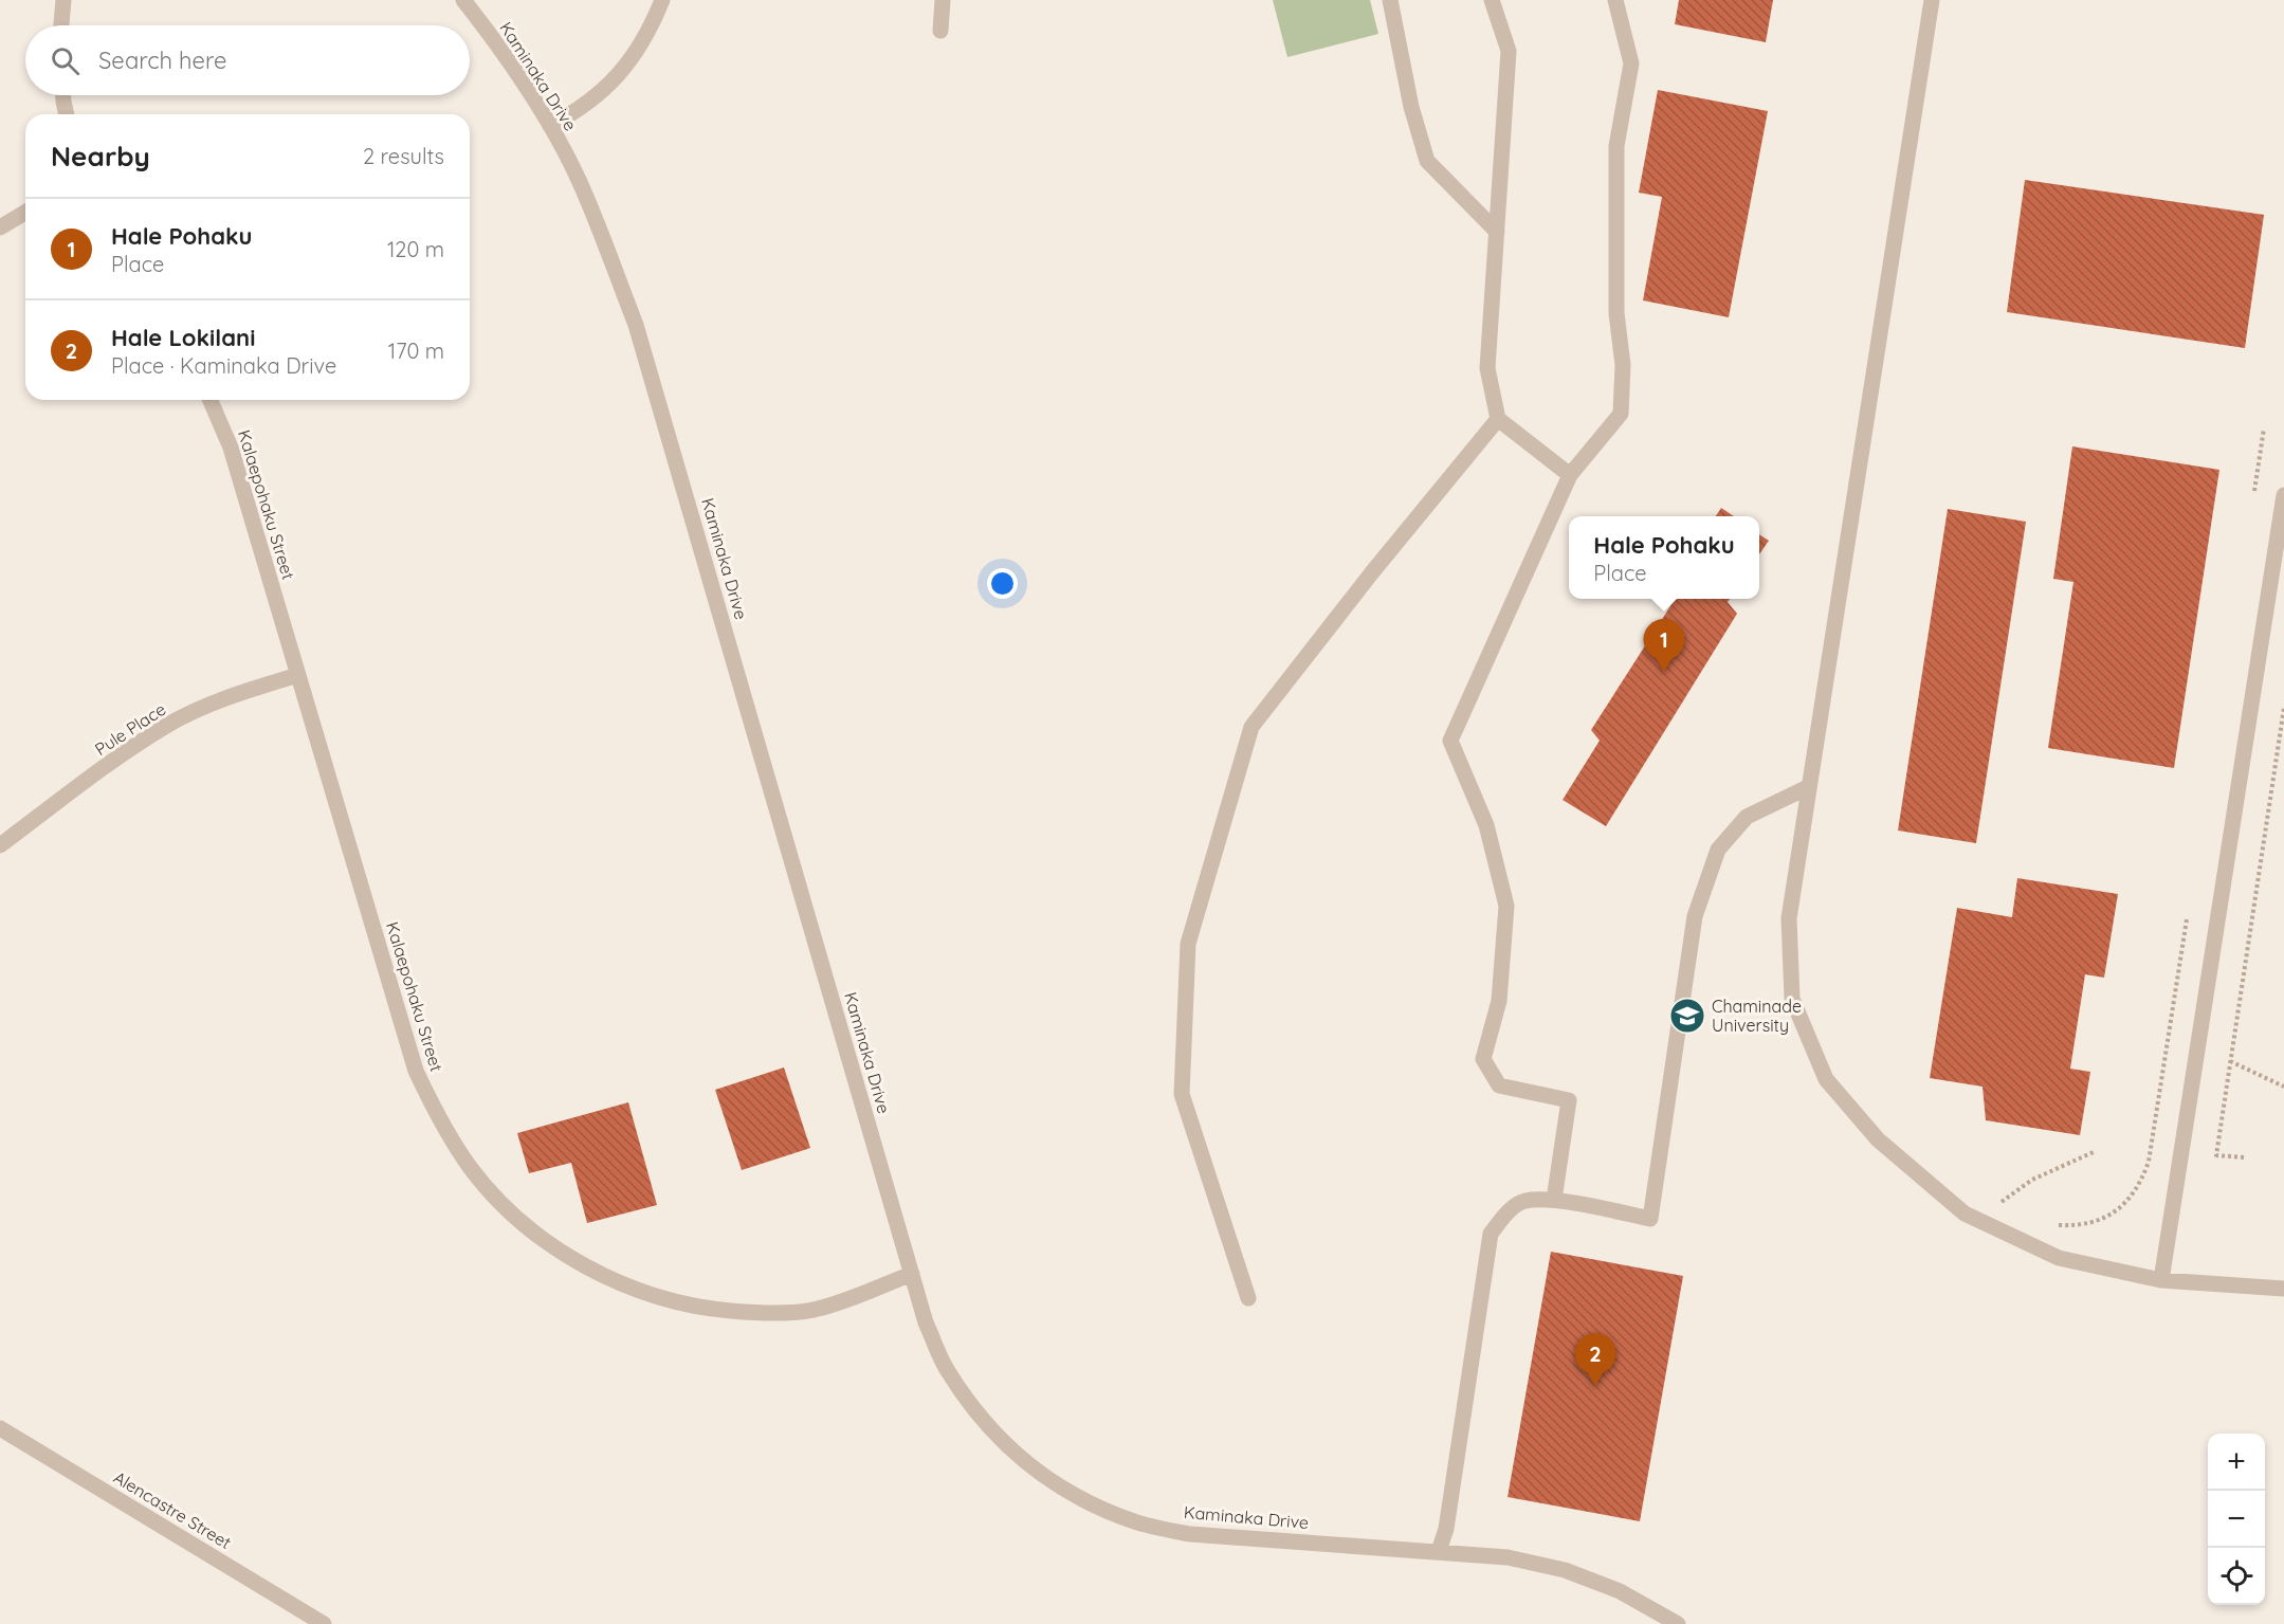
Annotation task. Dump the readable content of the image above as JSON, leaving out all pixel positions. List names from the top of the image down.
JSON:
{
  "streets": {
    "street": [
      "Kaminaka Drive",
      "Kalaepohaku Street",
      "Pule Place",
      "Alencastre Street"
    ]
  },
  "crossings": [
    ["Kaminaka Drive", "Kalaepohaku Street"],
    ["Kalaepohaku Street", "Pule Place"]
  ],
  "places": {
    "school or university": ["Chaminade University"]
  },
  "page": {
    "search": "Search here",
    "heading": ["Nearby", "2 results"],
    "list": [
      {
        "mark": "1",
        "name": "Hale Pohaku",
        "note": "Place",
        "value": "120 m"
      },
      {
        "mark": "2",
        "name": "Hale Lokilani",
        "note": "Place · Kaminaka Drive",
        "value": "170 m"
      }
    ],
    "popup": ["Hale Pohaku", "Place"],
    "pins": ["1", "2"],
    "map_buttons": ["+", "−"]
  }
}
